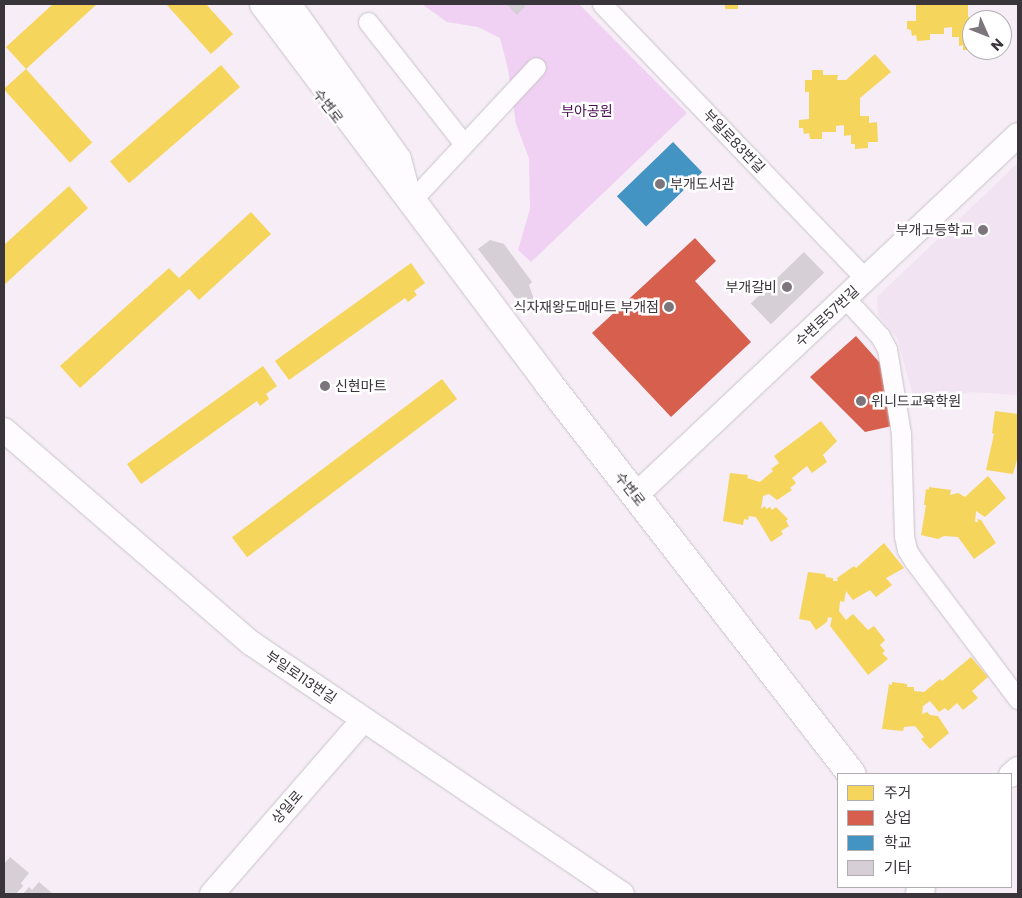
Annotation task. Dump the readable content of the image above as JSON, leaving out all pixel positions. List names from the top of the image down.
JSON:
{
  "streets": {
    "main road": ["수변로"],
    "street": [
      "부일로83번길",
      "수변로57번길",
      "부일로113번길",
      "상일로"
    ]
  },
  "crossings": [
    ["수변로", "수변로57번길"],
    ["부일로83번길", "수변로57번길"],
    ["부일로113번길", "상일로"]
  ],
  "parks": ["부아공원"],
  "places": [
    "부개도서관",
    "부개고등학교",
    "부개갈비",
    "식자재왕도매마트 부개점",
    "신현마트",
    "위니드교육학원"
  ],
  "legend": [
    "주거",
    "상업",
    "학교",
    "기타"
  ],
  "north": "bottom right"
}
